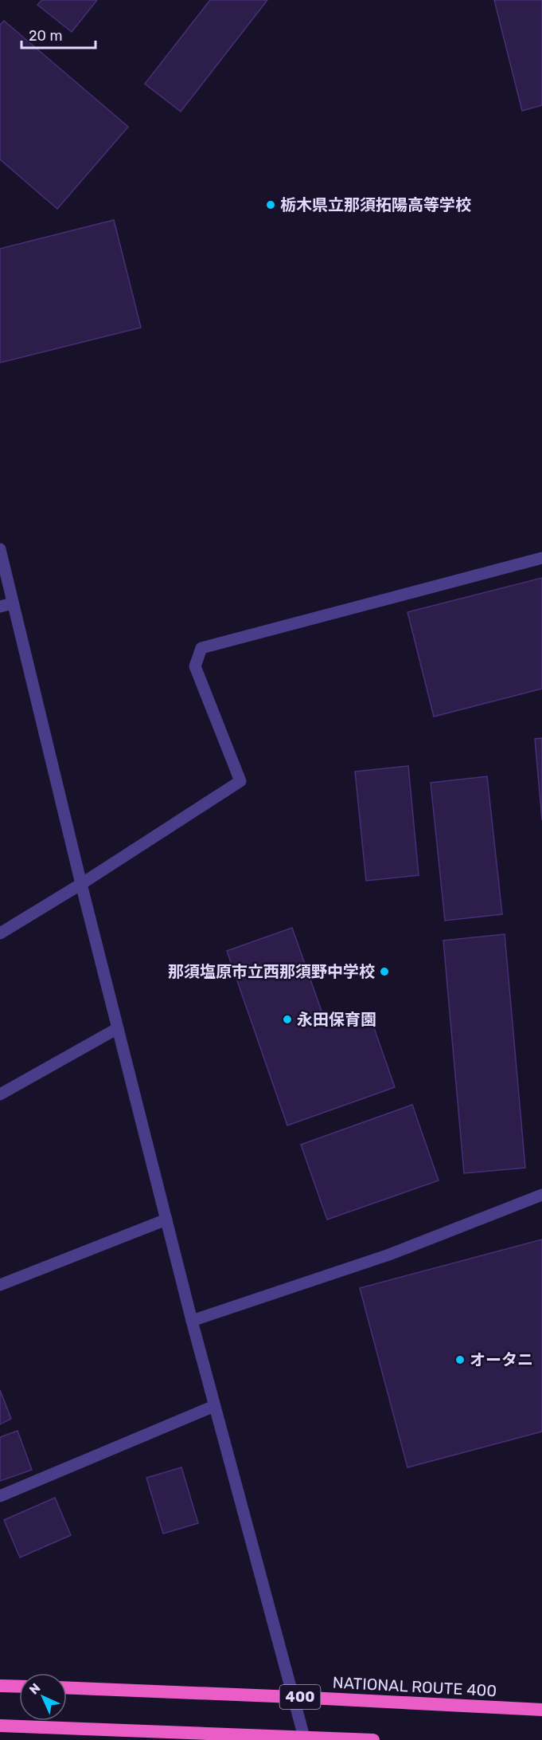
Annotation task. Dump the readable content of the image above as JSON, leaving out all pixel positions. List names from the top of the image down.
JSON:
{
  "streets": {
    "highway": ["NATIONAL ROUTE 400", "400"]
  },
  "places": [
    "栃木県立那須拓陽高等学校",
    "那須塩原市立西那須野中学校",
    "永田保育園",
    "オータニ"
  ],
  "scale_bar": "20 m",
  "north": "top left"
}
